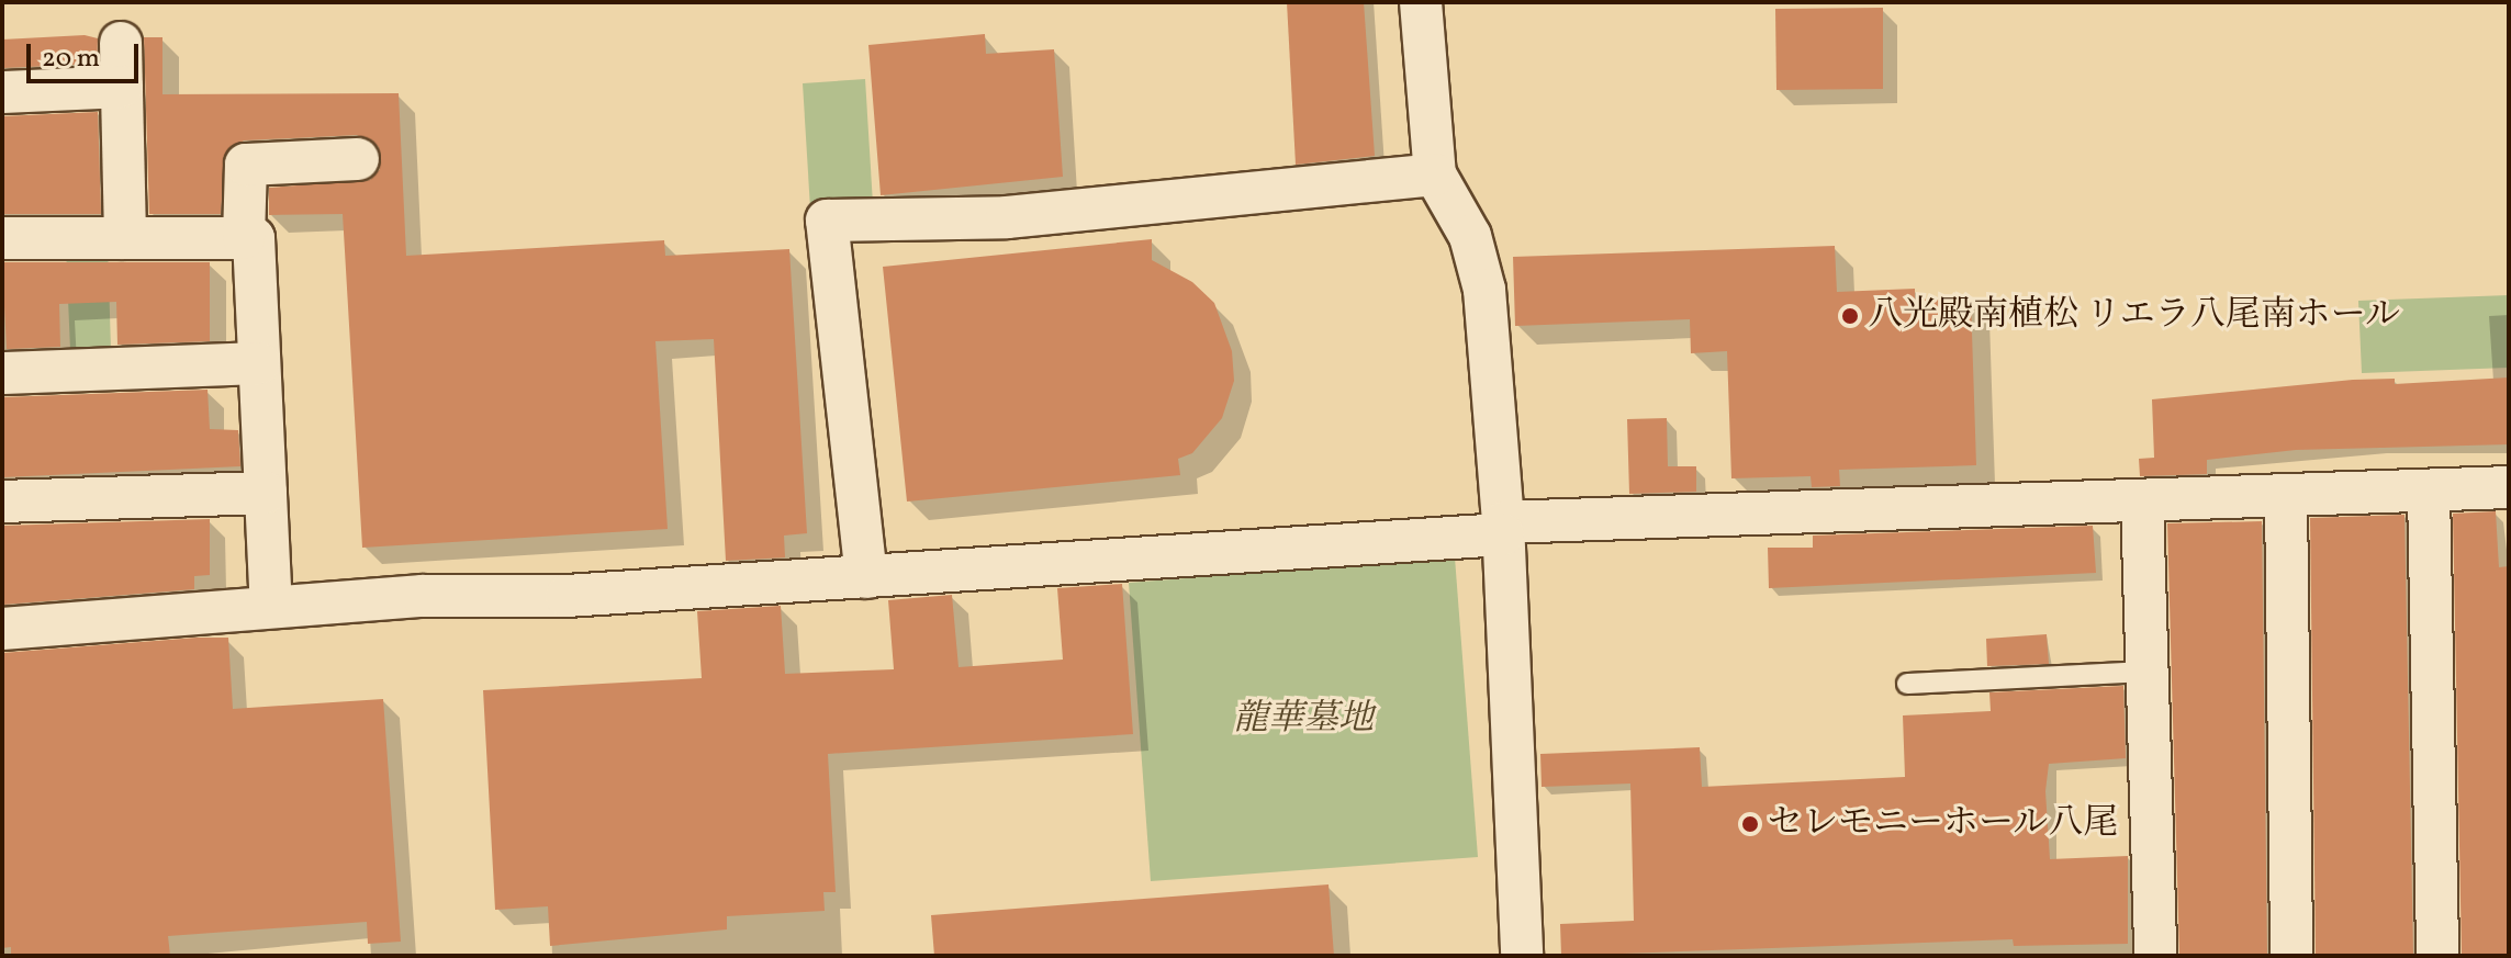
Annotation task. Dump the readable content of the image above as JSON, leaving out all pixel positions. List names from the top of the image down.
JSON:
{
  "parks": ["龍華墓地"],
  "places": ["八光殿南植松 リエラ八尾南ホール", "セレモニーホール八尾"],
  "scale_bar": "20 m"
}
